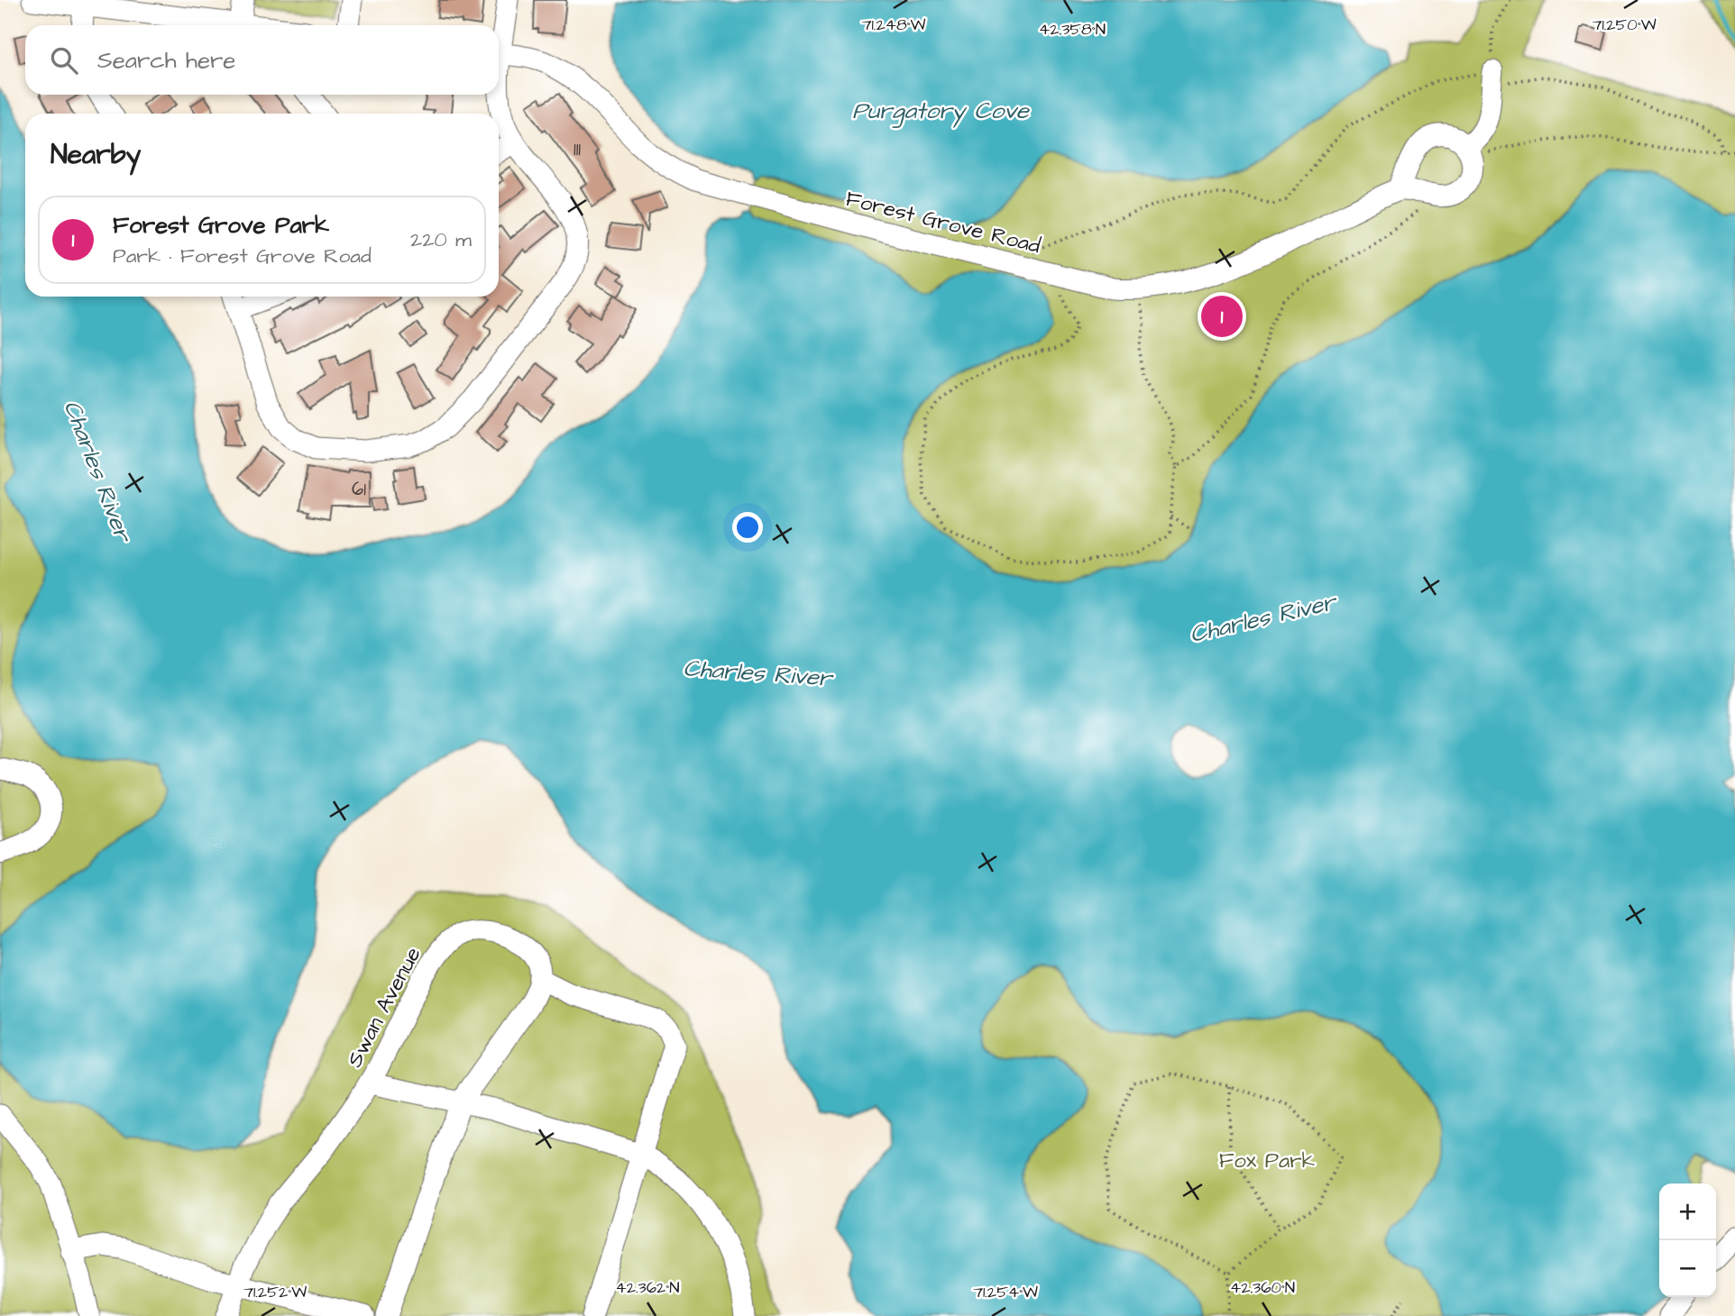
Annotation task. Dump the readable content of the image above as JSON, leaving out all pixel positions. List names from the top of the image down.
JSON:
{
  "streets": {
    "street": ["Forest Grove Road", "Swan Avenue"]
  },
  "water": ["Purgatory Cove", "Charles River"],
  "parks": ["Fox Park"],
  "house_numbers": ["111", "61"],
  "page": {
    "search": "Search here",
    "heading": "Nearby",
    "list": [
      {
        "mark": "1",
        "name": "Forest Grove Park",
        "note": "Park · Forest Grove Road",
        "value": "220 m"
      }
    ],
    "pins": "1",
    "map_buttons": ["+", "−"]
  },
  "coordinates": [
    "71.248°W",
    "71.250°W",
    "42.358°N",
    "42.362°N",
    "42.360°N",
    "71.252°W",
    "71.254°W"
  ]
}
